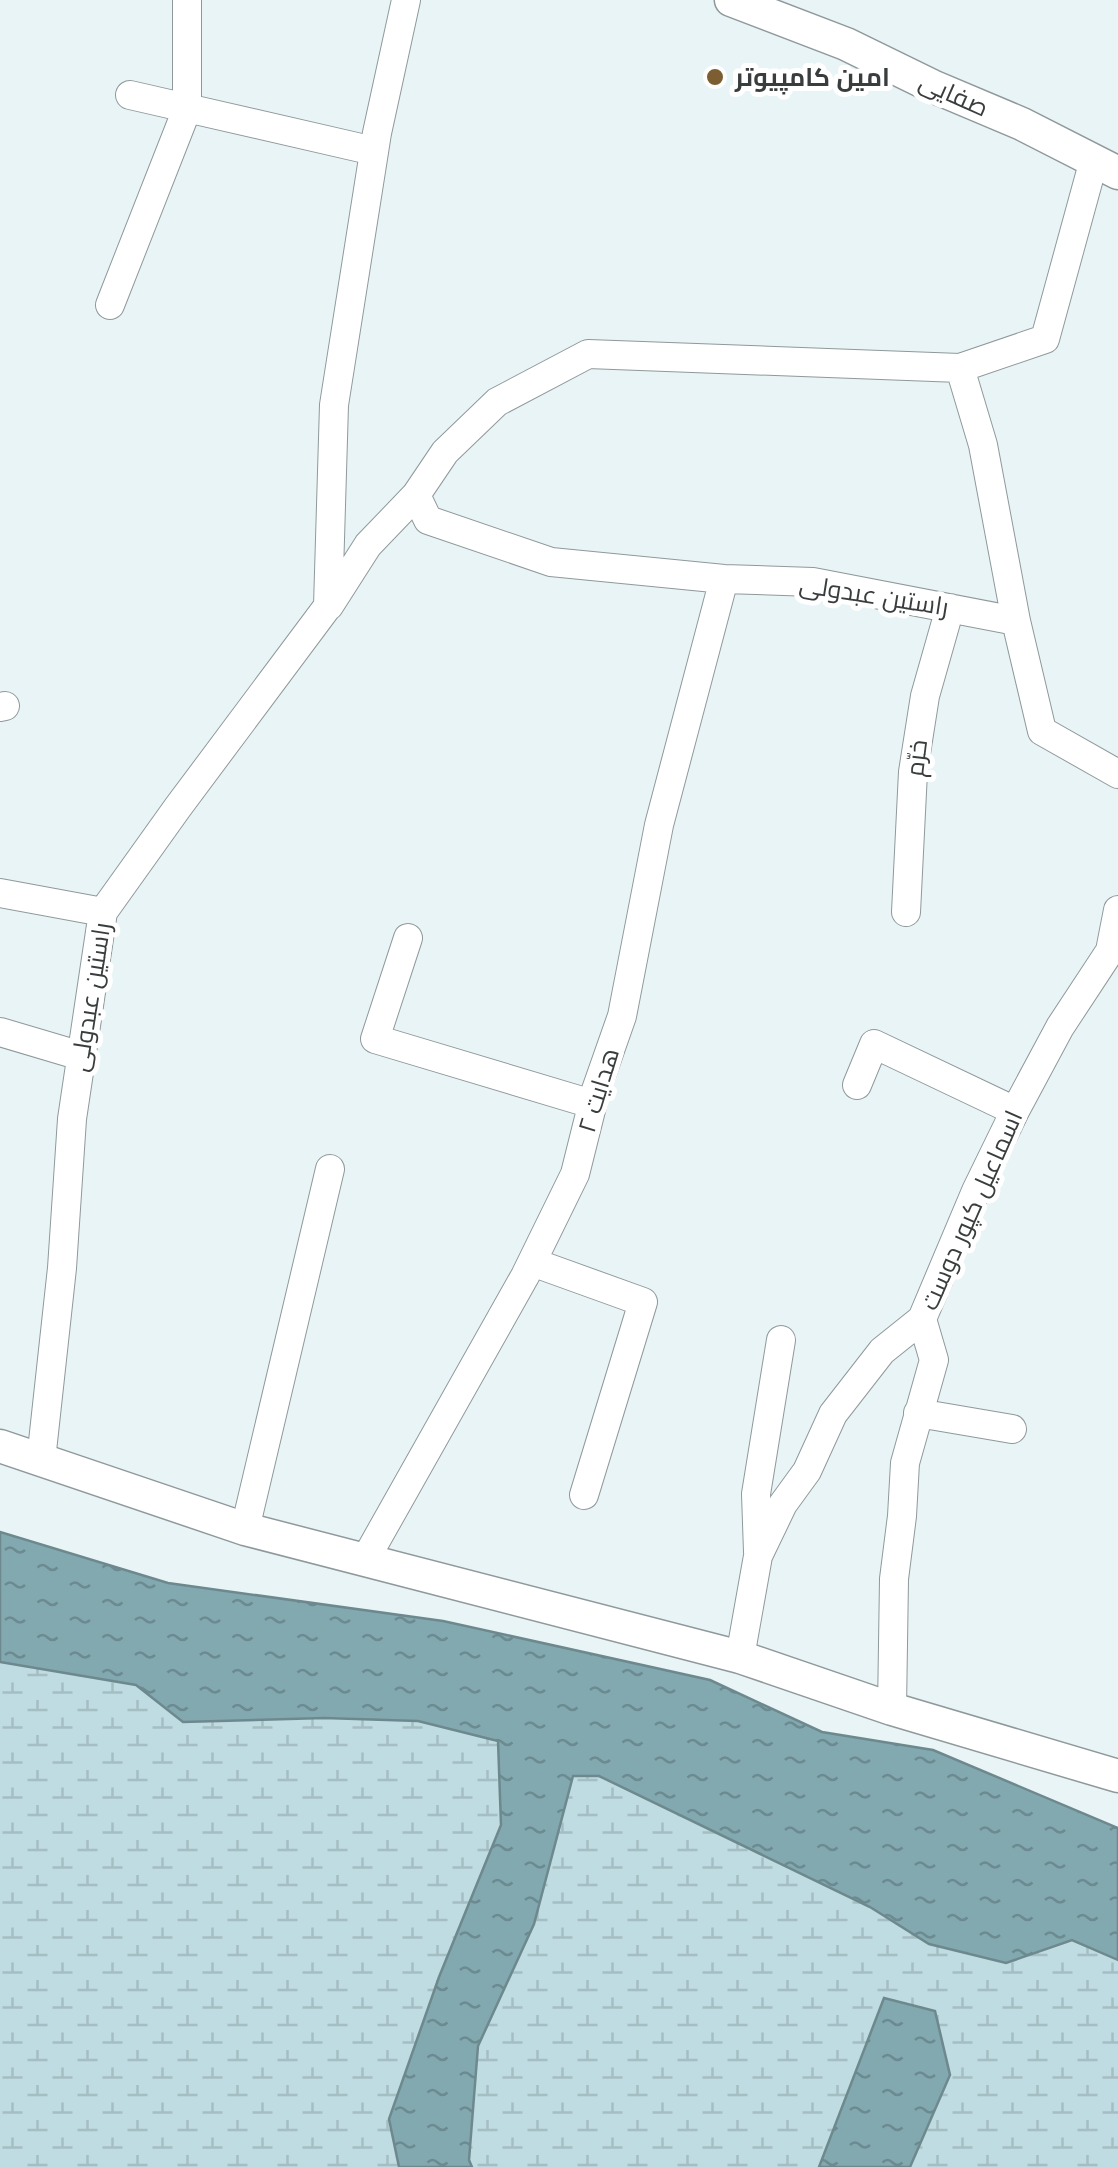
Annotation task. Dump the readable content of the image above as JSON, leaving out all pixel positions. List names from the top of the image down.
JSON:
{
  "streets": {
    "street": [
      "صفایی",
      "راستین عبدولی",
      "خرّم",
      "هدایت ۲",
      "اسماعیل کپور دوست"
    ]
  },
  "crossings": [
    ["راستین عبدولی", "خرّم"],
    ["راستین عبدولی", "هدایت ۲"]
  ],
  "places": ["امین کامپیوتر"]
}
